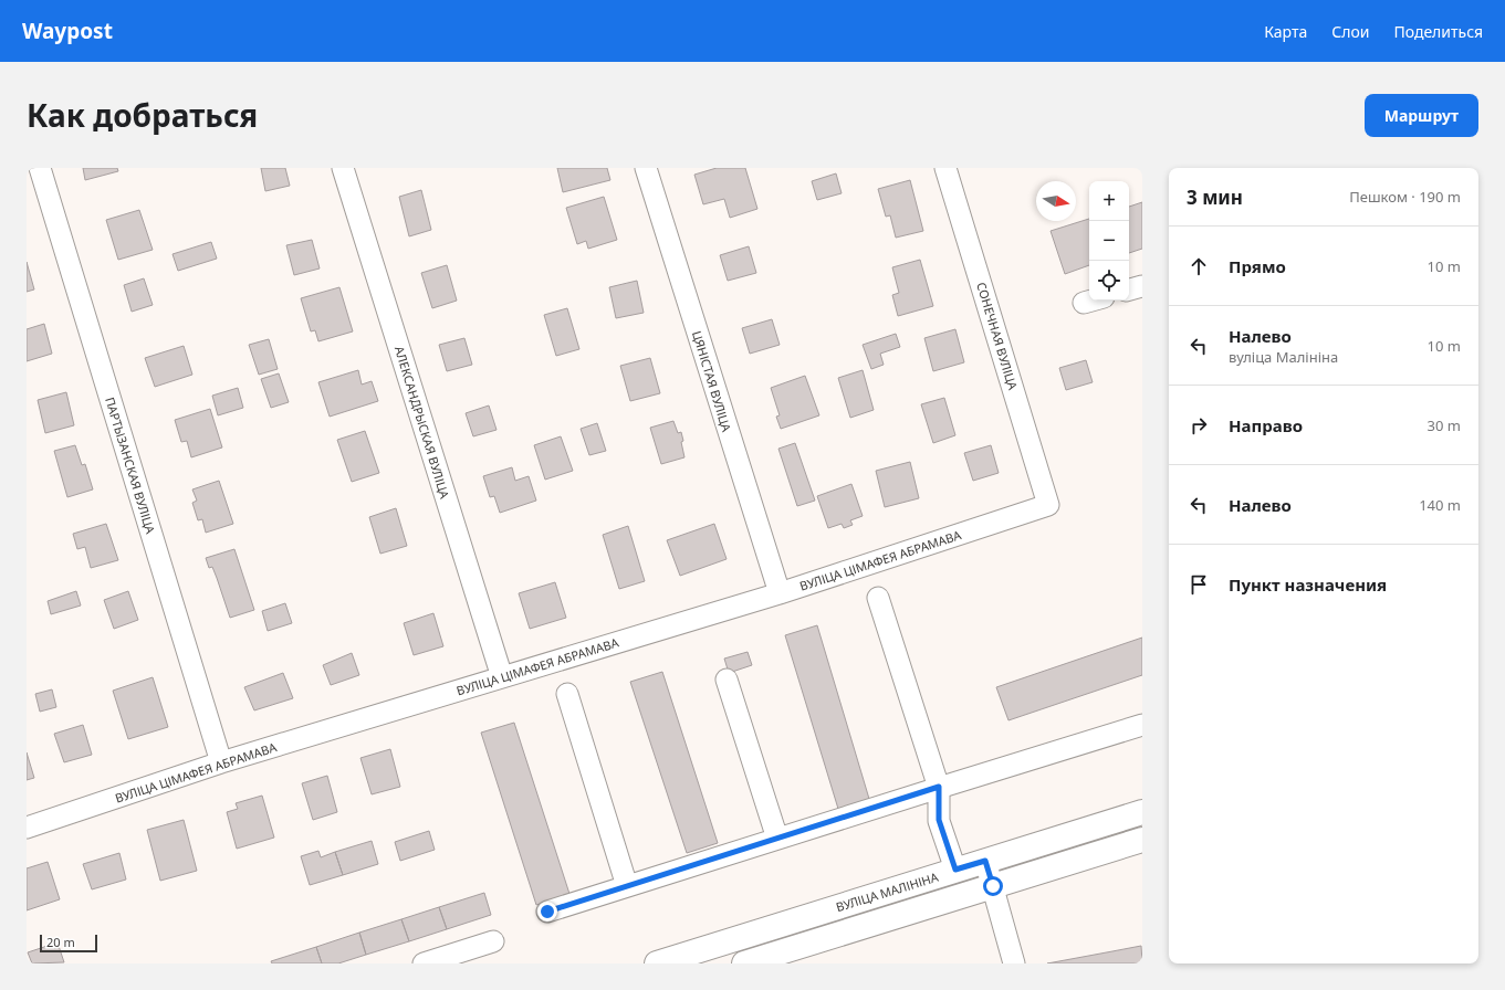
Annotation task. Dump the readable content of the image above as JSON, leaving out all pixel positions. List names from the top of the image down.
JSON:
{
  "streets": {
    "main road": ["ВУЛІЦА МАЛІНІНА"],
    "street": [
      "СОНЕЧНАЯ ВУЛІЦА",
      "ЦЯНІСТАЯ ВУЛІЦА",
      "АЛЕКСАНДРЫСКАЯ ВУЛІЦА",
      "ПАРТЫЗАНСКАЯ ВУЛІЦА",
      "ВУЛІЦА ЦІМАФЕЯ АБРАМАВА"
    ]
  },
  "crossings": [
    ["СОНЕЧНАЯ ВУЛІЦА", "ВУЛІЦА ЦІМАФЕЯ АБРАМАВА"],
    ["ЦЯНІСТАЯ ВУЛІЦА", "ВУЛІЦА ЦІМАФЕЯ АБРАМАВА"],
    ["АЛЕКСАНДРЫСКАЯ ВУЛІЦА", "ВУЛІЦА ЦІМАФЕЯ АБРАМАВА"],
    ["ПАРТЫЗАНСКАЯ ВУЛІЦА", "ВУЛІЦА ЦІМАФЕЯ АБРАМАВА"]
  ],
  "scale_bar": "20 m",
  "north": "right",
  "page": {
    "header": "Waypost",
    "nav": ["Карта", "Слои", "Поделиться"],
    "title": "Как добраться",
    "buttons": "Маршрут",
    "heading": ["3 мин", "Пешком · 190 m"],
    "map_buttons": ["+", "−"],
    "list": [
      ["Прямо", "10 m"],
      ["Налево", "вуліца Малініна", "10 m"],
      ["Направо", "30 m"],
      ["Налево", "140 m"],
      "Пункт назначения"
    ],
    "scale": "20 m"
  }
}
